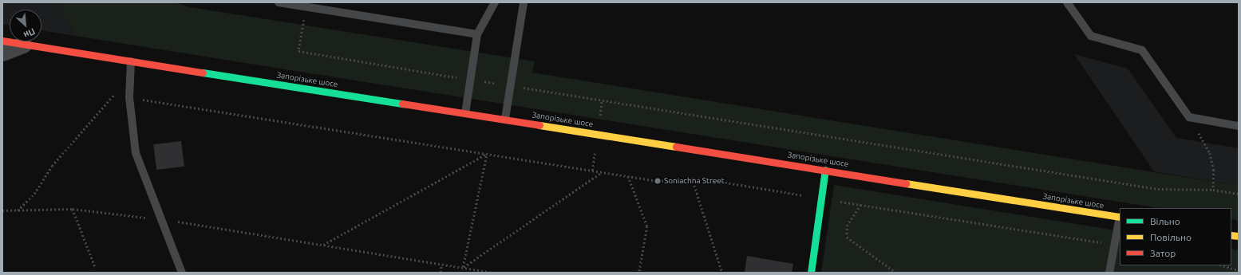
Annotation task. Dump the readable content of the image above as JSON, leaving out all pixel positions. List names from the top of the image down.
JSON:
{
  "streets": {
    "main road": ["Запорізьке шосе"]
  },
  "places": ["Soniachna Street"],
  "legend": ["Вільно", "Повільно", "Затор"],
  "north": "bottom right"
}
